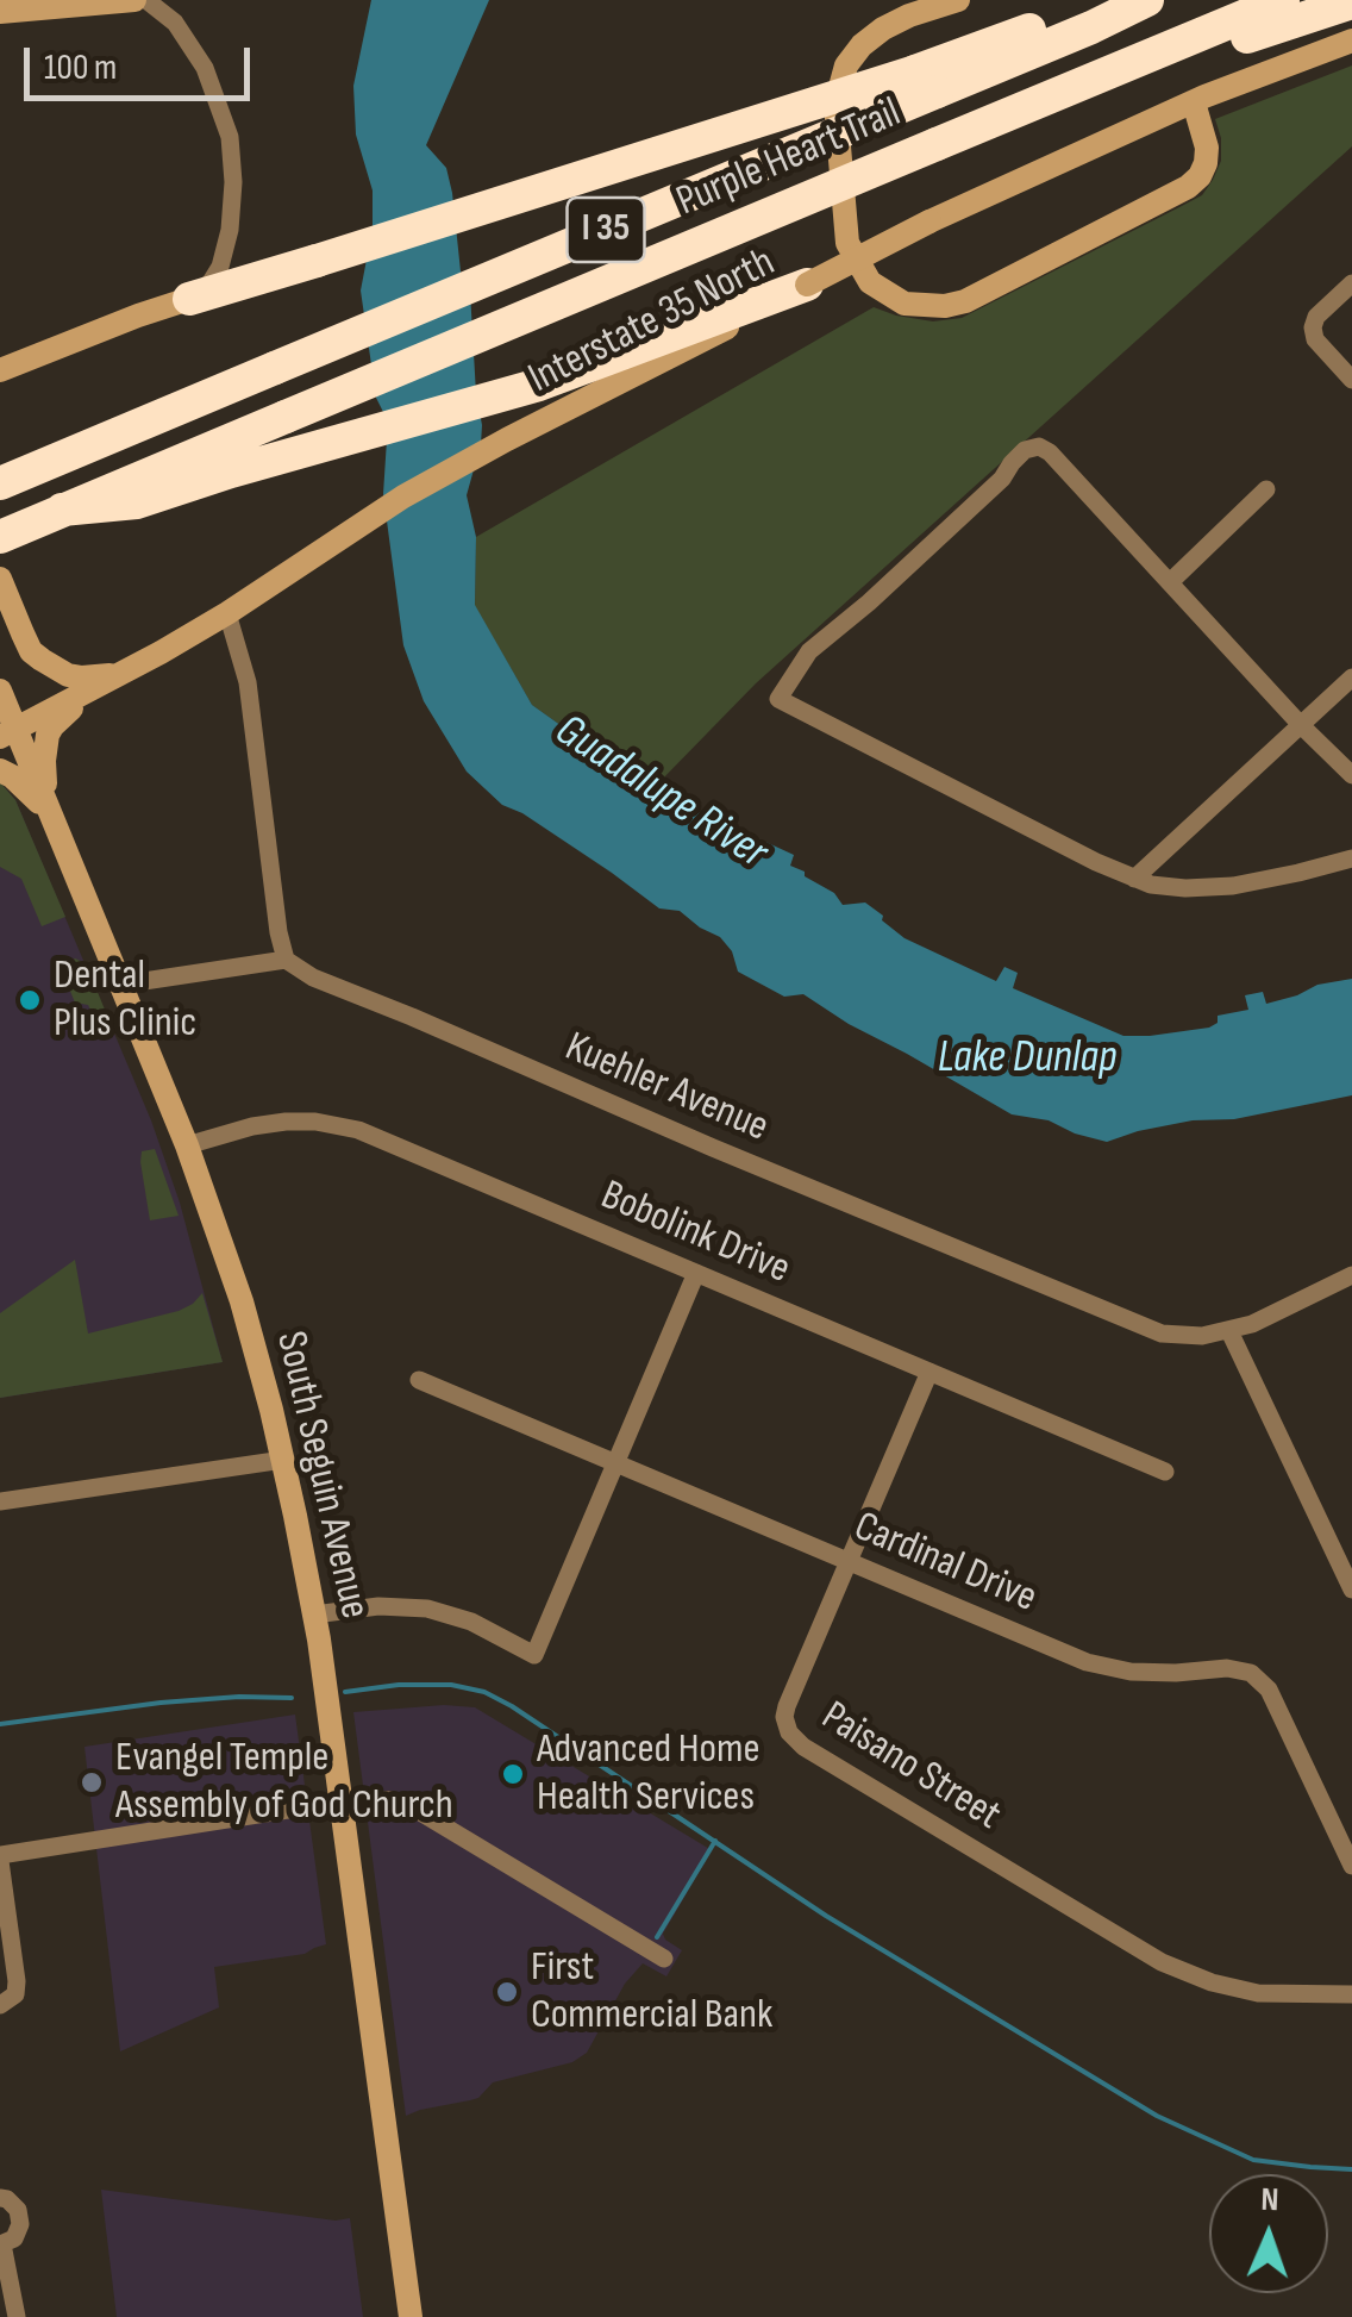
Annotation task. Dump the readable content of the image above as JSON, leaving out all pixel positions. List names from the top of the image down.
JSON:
{
  "streets": {
    "highway": ["Purple Heart Trail", "I 35"],
    "main road": ["Interstate 35 North", "South Seguin Avenue"],
    "street": [
      "Kuehler Avenue",
      "Bobolink Drive",
      "Cardinal Drive",
      "Paisano Street"
    ]
  },
  "crossings": [
    ["Interstate 35 North", "South Seguin Avenue"],
    ["Bobolink Drive", "South Seguin Avenue"],
    ["Bobolink Drive", "Paisano Street"],
    ["Cardinal Drive", "Paisano Street"]
  ],
  "water": ["Guadalupe River", "Lake Dunlap"],
  "places": [
    "Dental Plus Clinic",
    "Advanced Home Health Services",
    "Evangel Temple Assembly of God Church",
    "First Commercial Bank"
  ],
  "scale_bar": "100 m",
  "north": "top"
}
